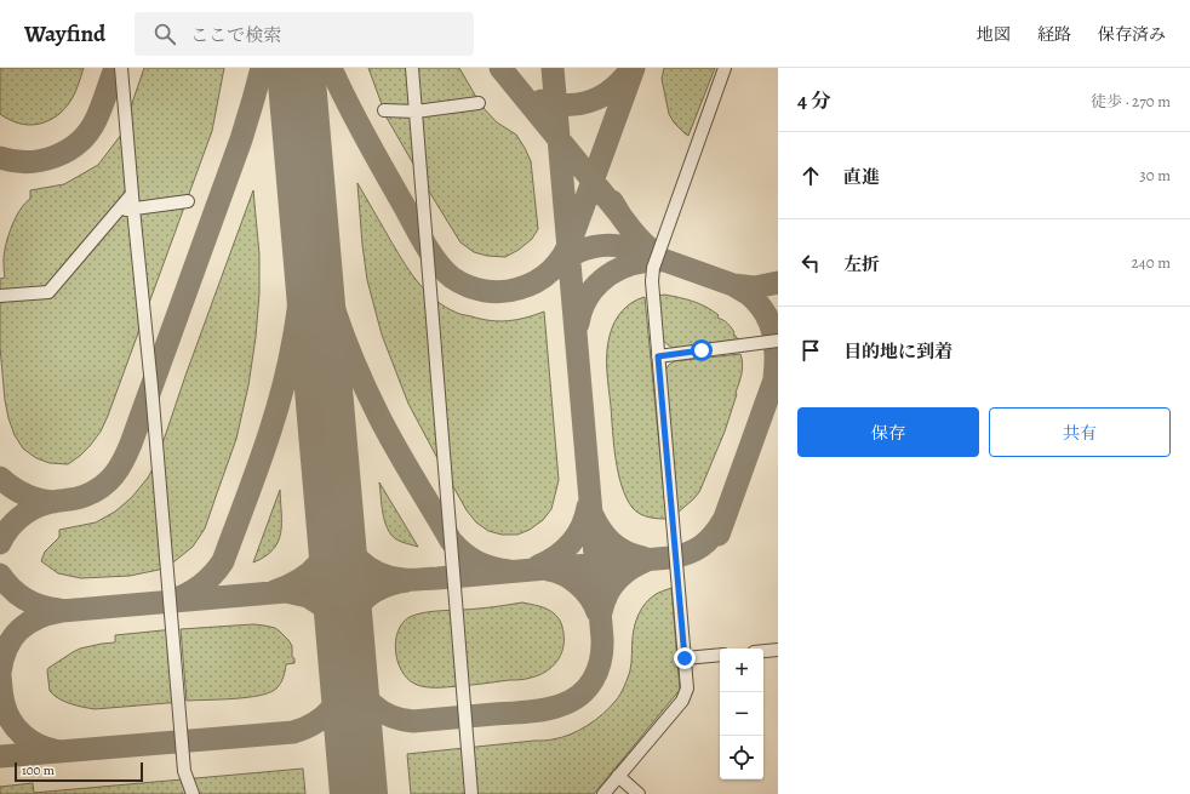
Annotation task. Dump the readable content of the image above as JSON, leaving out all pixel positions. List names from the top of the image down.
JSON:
{
  "scale_bar": "100 m",
  "page": {
    "header": "Wayfind",
    "search": "ここで検索",
    "nav": ["地図", "経路", "保存済み"],
    "heading": ["4 分", "徒歩 · 270 m"],
    "list": [
      ["直進", "30 m"],
      ["左折", "240 m"],
      "目的地に到着"
    ],
    "buttons": ["保存", "共有"],
    "map_buttons": ["+", "−"],
    "scale": "100 m"
  }
}
